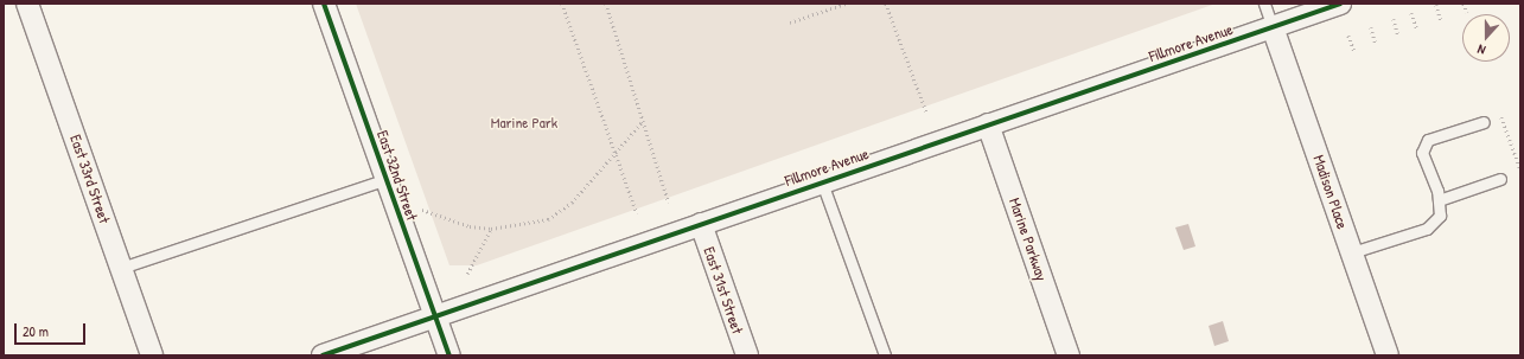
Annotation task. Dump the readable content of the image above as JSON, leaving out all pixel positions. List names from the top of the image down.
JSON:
{
  "streets": {
    "street": [
      "Fillmore Avenue",
      "East 32nd Street",
      "East 33rd Street",
      "Madison Place",
      "Marine Parkway",
      "East 31st Street"
    ]
  },
  "crossings": [
    ["Fillmore Avenue", "East 32nd Street"],
    ["Fillmore Avenue", "Madison Place"],
    ["Fillmore Avenue", "Marine Parkway"],
    ["Fillmore Avenue", "East 31st Street"]
  ],
  "parks": ["Marine Park"],
  "scale_bar": "20 m",
  "north": "bottom"
}
